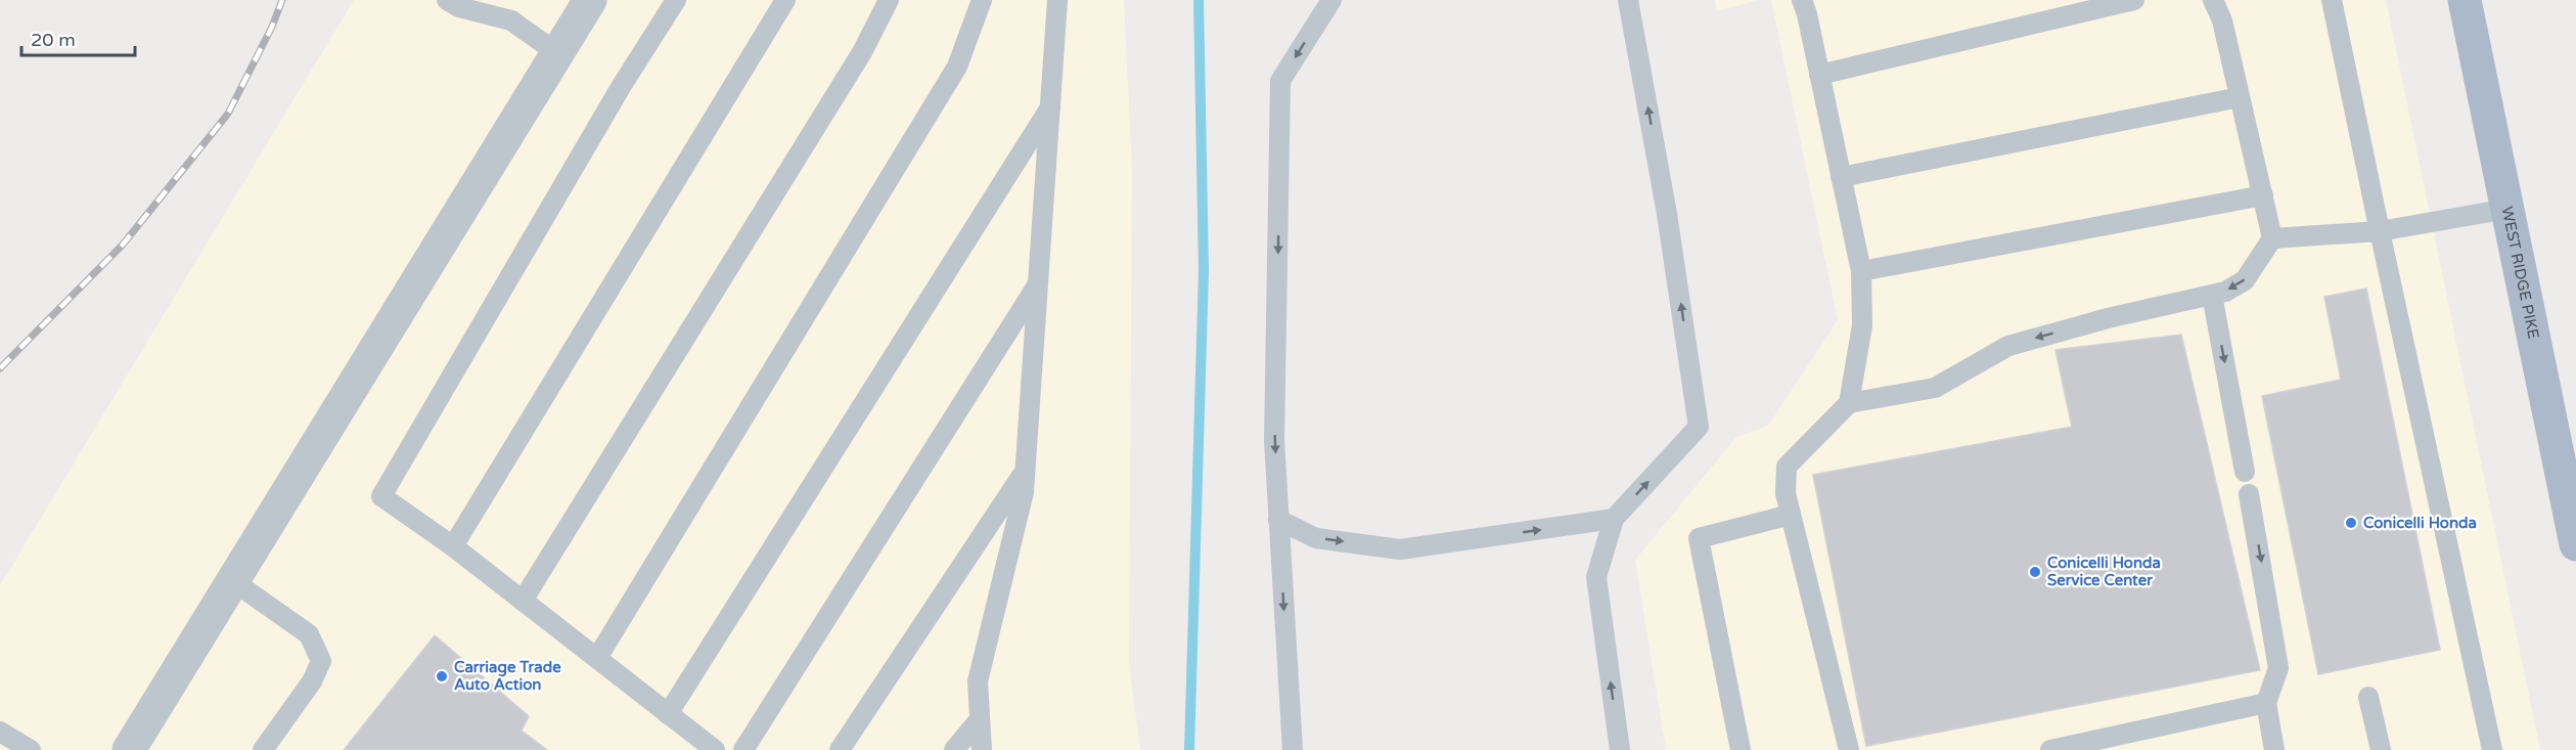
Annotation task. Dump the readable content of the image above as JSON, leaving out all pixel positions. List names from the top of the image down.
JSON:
{
  "streets": {
    "main road": ["WEST RIDGE PIKE"]
  },
  "places": ["Conicelli Honda", "Conicelli Honda Service Center", "Carriage Trade Auto Action"],
  "scale_bar": "20 m"
}
